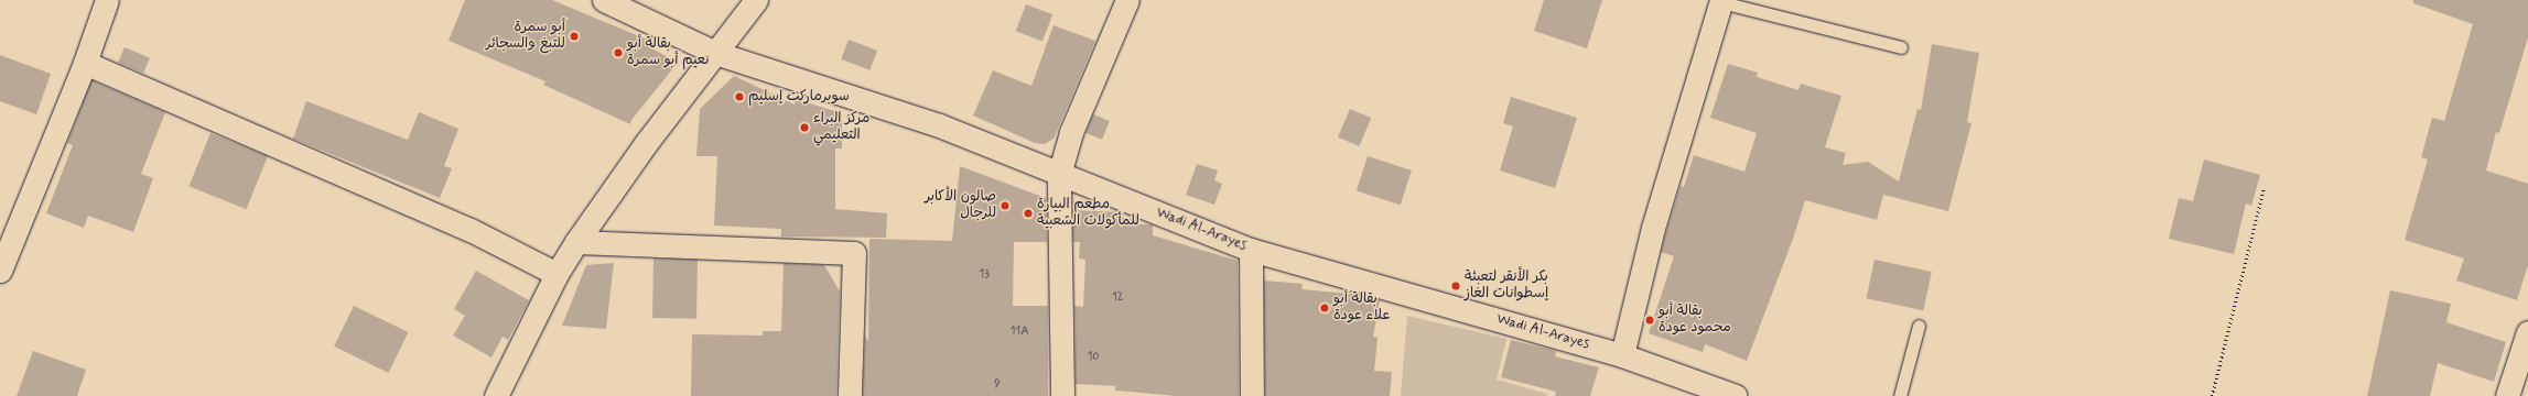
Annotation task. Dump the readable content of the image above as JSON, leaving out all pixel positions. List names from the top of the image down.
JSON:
{
  "streets": {
    "street": ["Wadi Al-Arayes"]
  },
  "places": [
    "أبو سمرة للتبغ والسجائر",
    "بقالة أبو نعيم أبو سمرة",
    "سوبرماركت إسليم",
    "مركز البراء التعليمي",
    "صالون الأكابر للرجال",
    "مطعم البيارة للمأكولات الشعبية",
    "بكر الأنقر لتعبئة إسطوانات الغاز",
    "بقالة أبو علاء عودة",
    "بقالة أبو محمود عودة"
  ],
  "house_numbers": [
    "13",
    "12",
    "11A",
    "10",
    "9"
  ]
}
